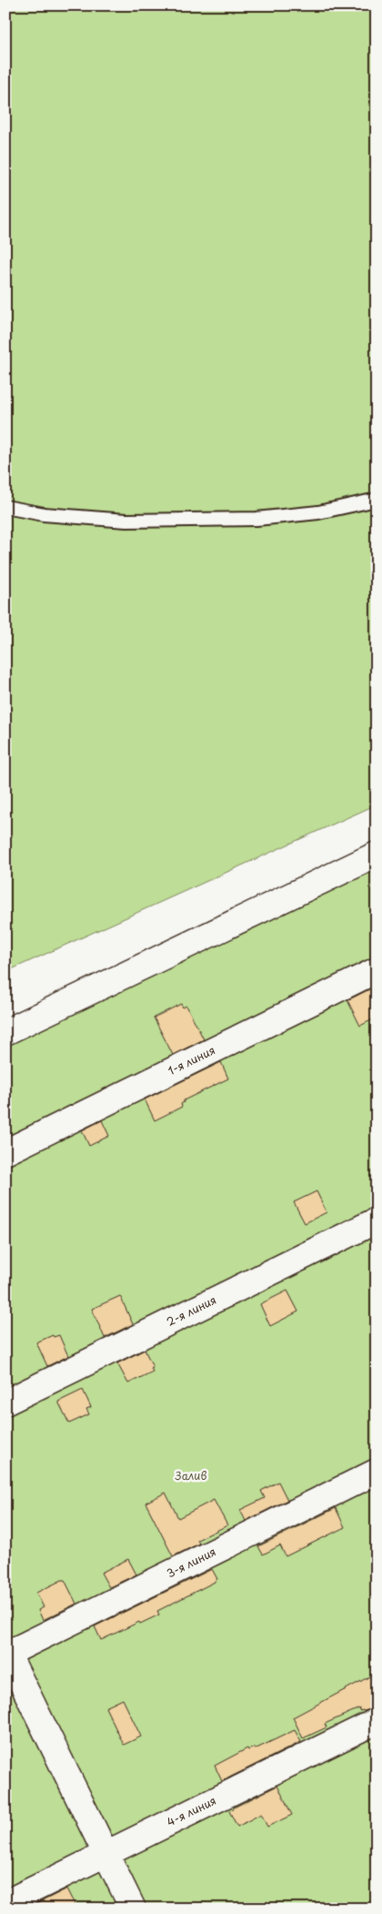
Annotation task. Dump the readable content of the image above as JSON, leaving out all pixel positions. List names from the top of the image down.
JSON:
{
  "streets": {
    "street": [
      "1-я линия",
      "2-я линия",
      "3-я линия",
      "4-я линия"
    ]
  },
  "parks": ["Залив"]
}
